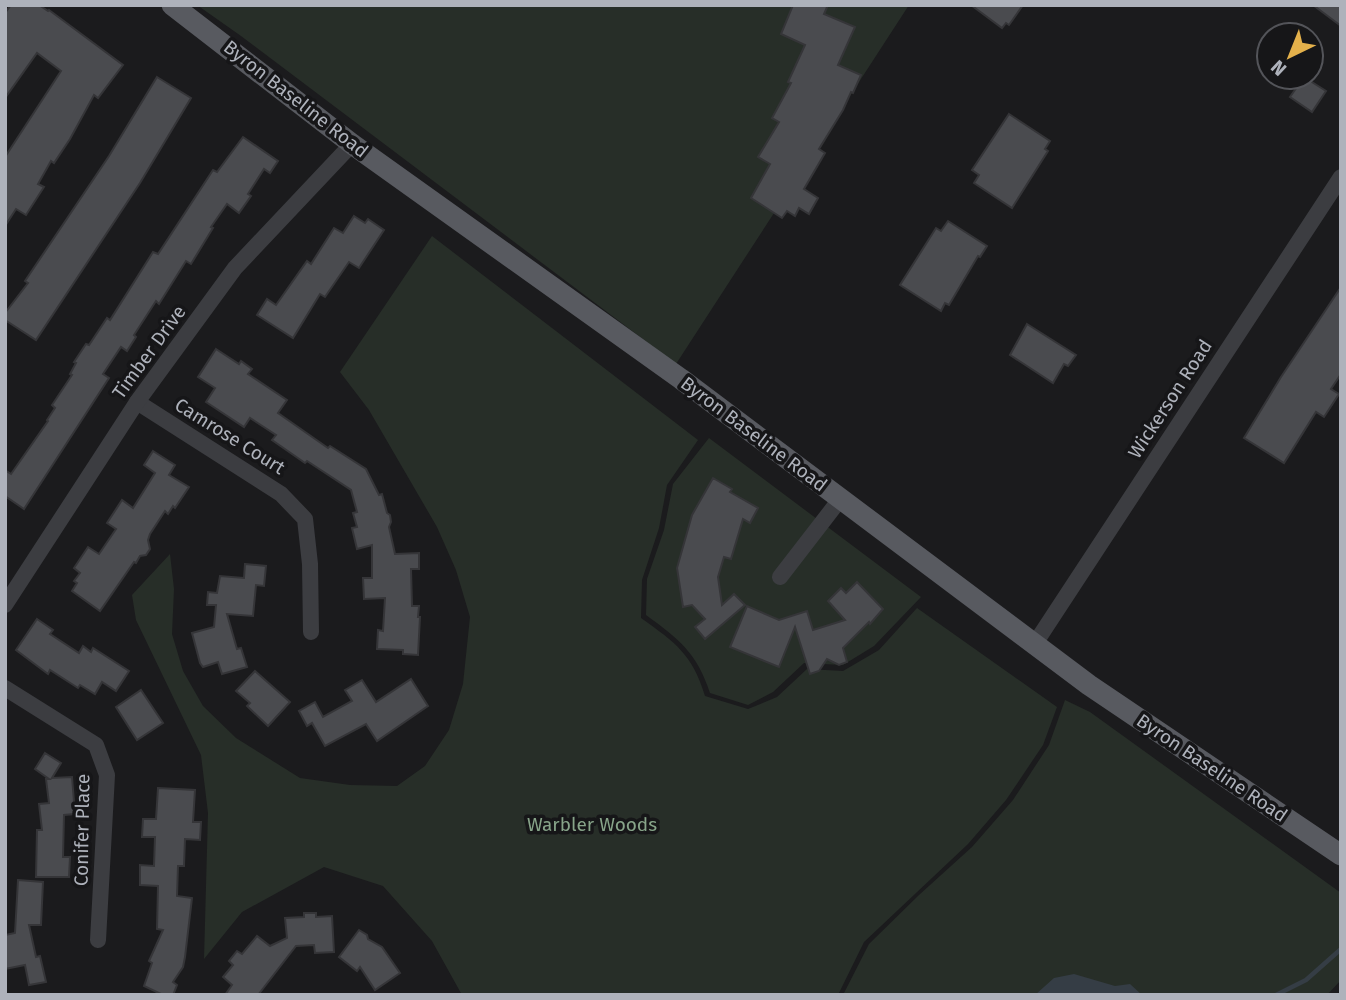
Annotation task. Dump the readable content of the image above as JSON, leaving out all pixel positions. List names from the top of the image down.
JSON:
{
  "streets": {
    "main road": ["Byron Baseline Road"],
    "street": [
      "Timber Drive",
      "Wickerson Road",
      "Camrose Court",
      "Conifer Place"
    ]
  },
  "crossings": [
    ["Byron Baseline Road", "Timber Drive"],
    ["Byron Baseline Road", "Wickerson Road"],
    ["Timber Drive", "Camrose Court"]
  ],
  "parks": ["Warbler Woods"],
  "north": "bottom left"
}
